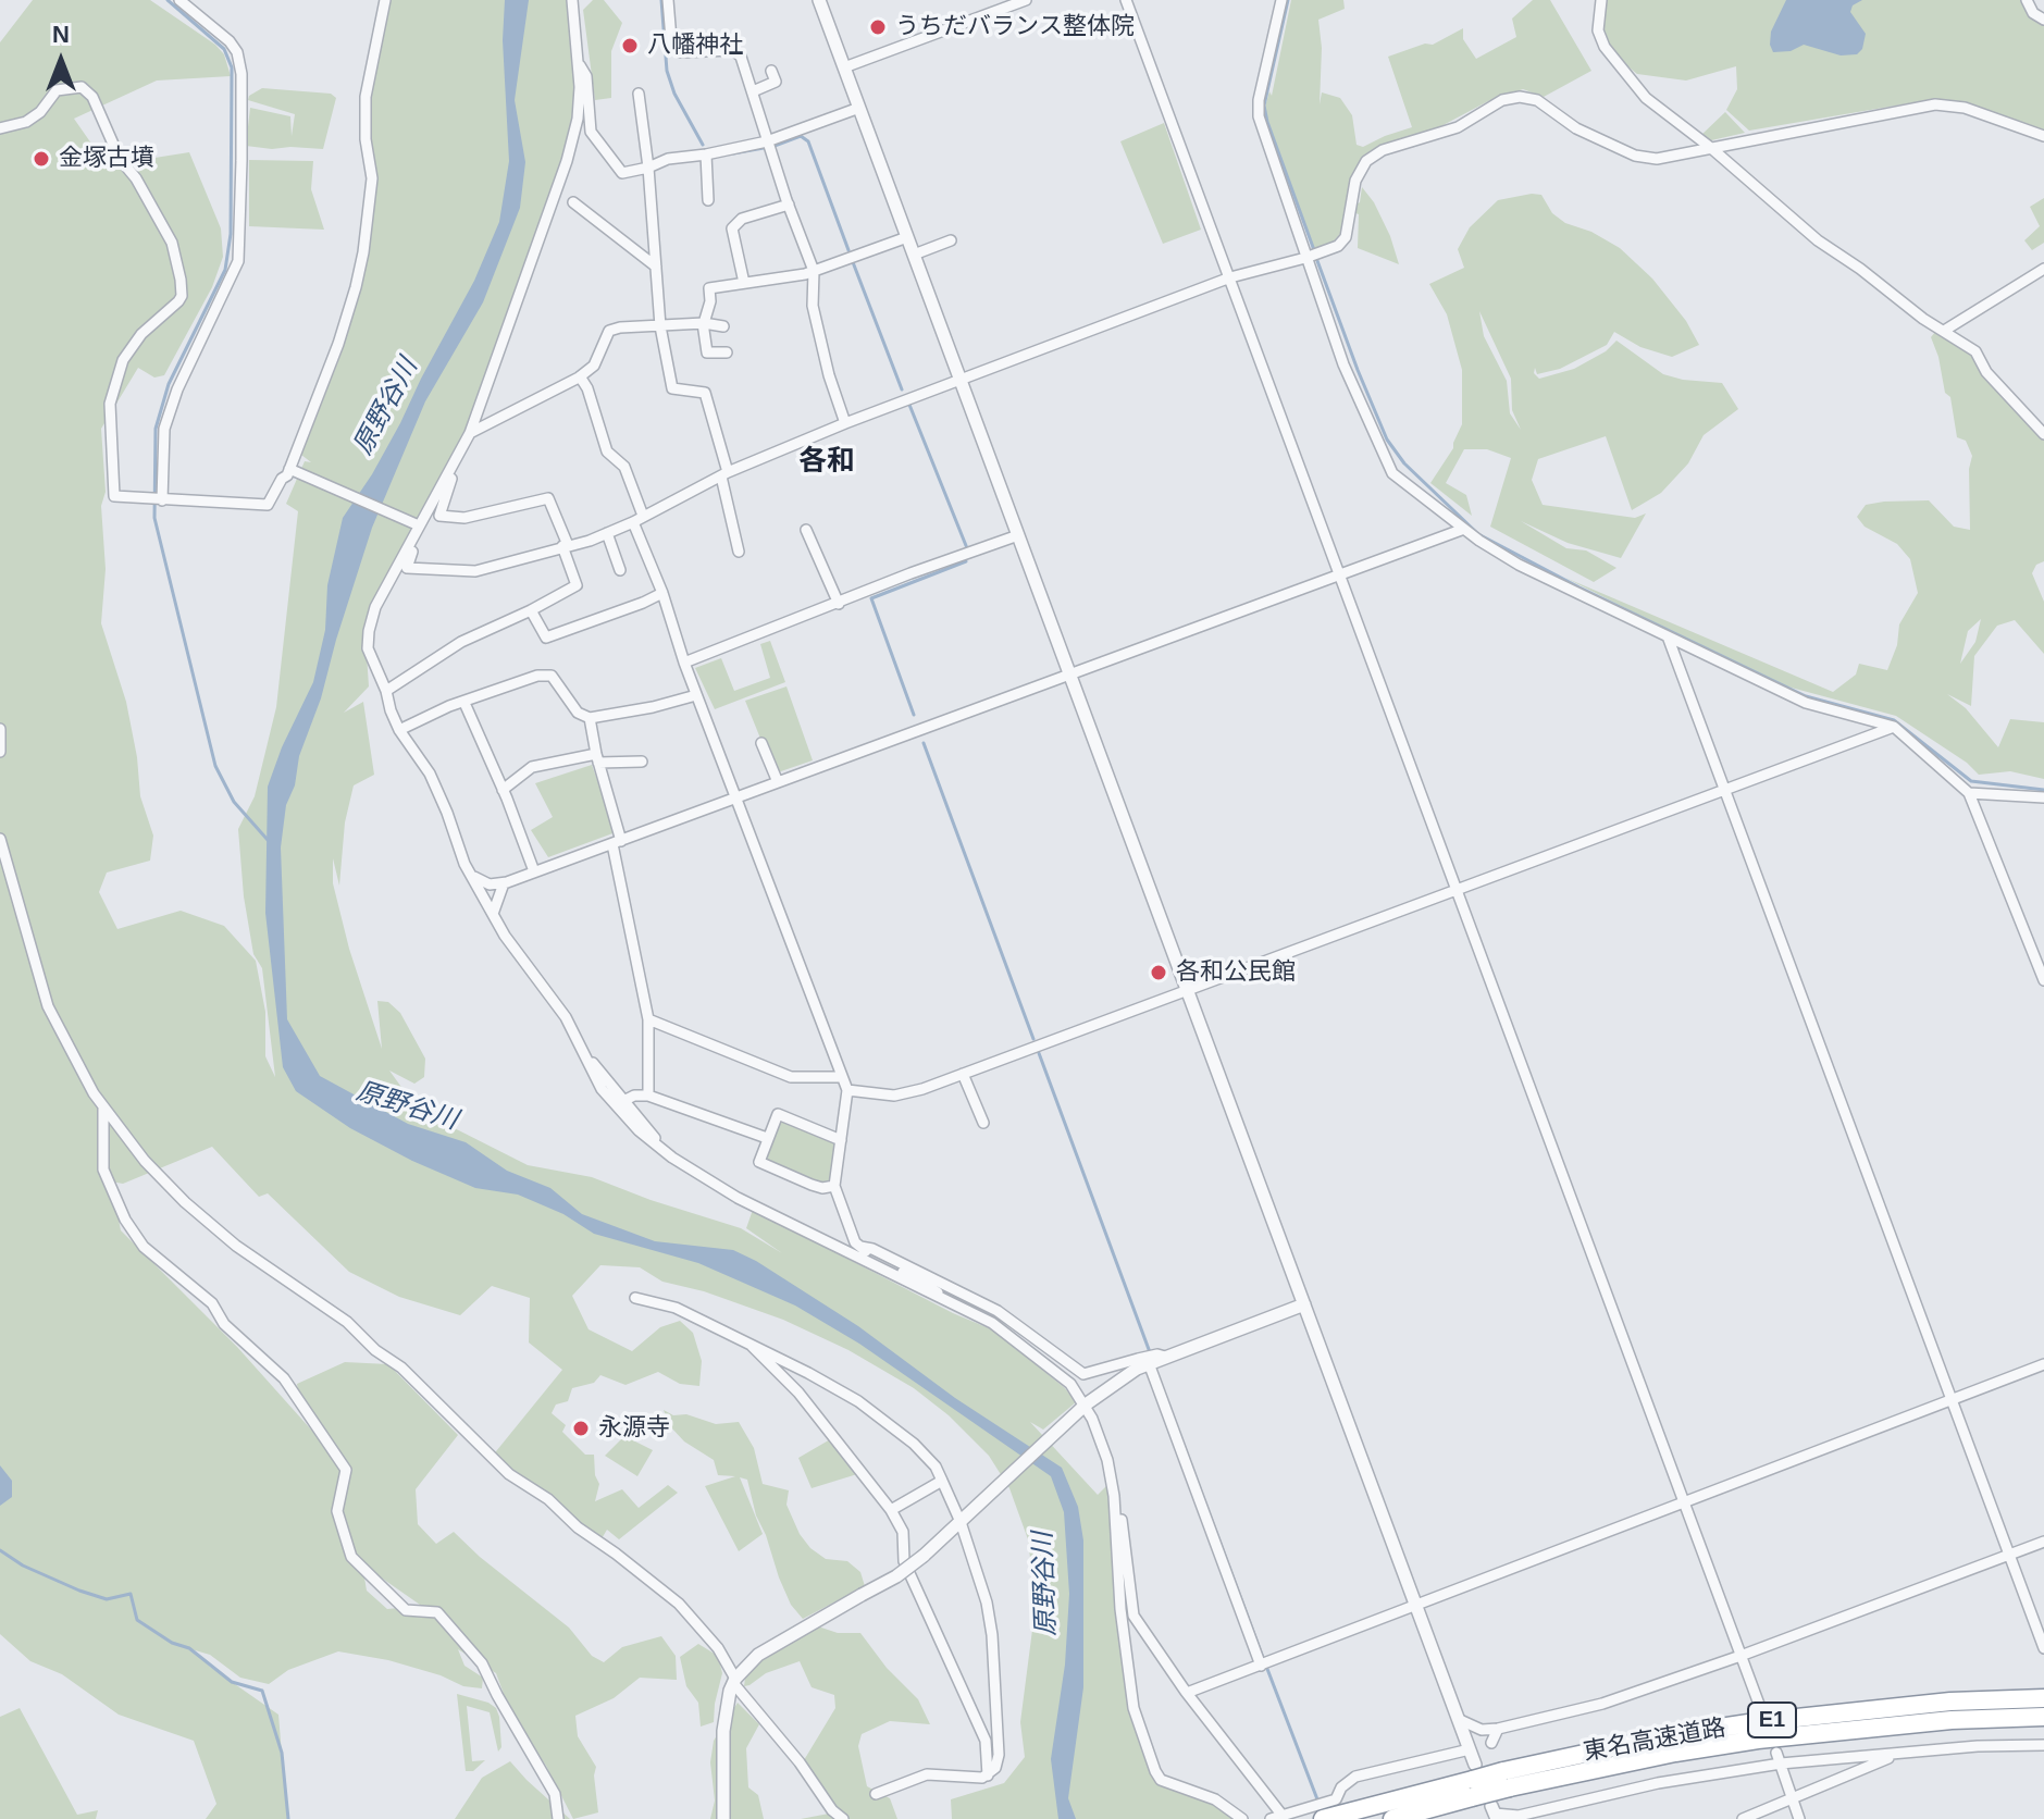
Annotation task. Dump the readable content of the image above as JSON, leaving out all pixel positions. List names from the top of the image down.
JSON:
{
  "streets": {
    "highway": ["E1", "東名高速道路"]
  },
  "districts": ["各和"],
  "water": ["原野谷川"],
  "places": [
    "うちだバランス整体院",
    "八幡神社",
    "金塚古墳",
    "各和公民館",
    "永源寺"
  ],
  "north": "top"
}
